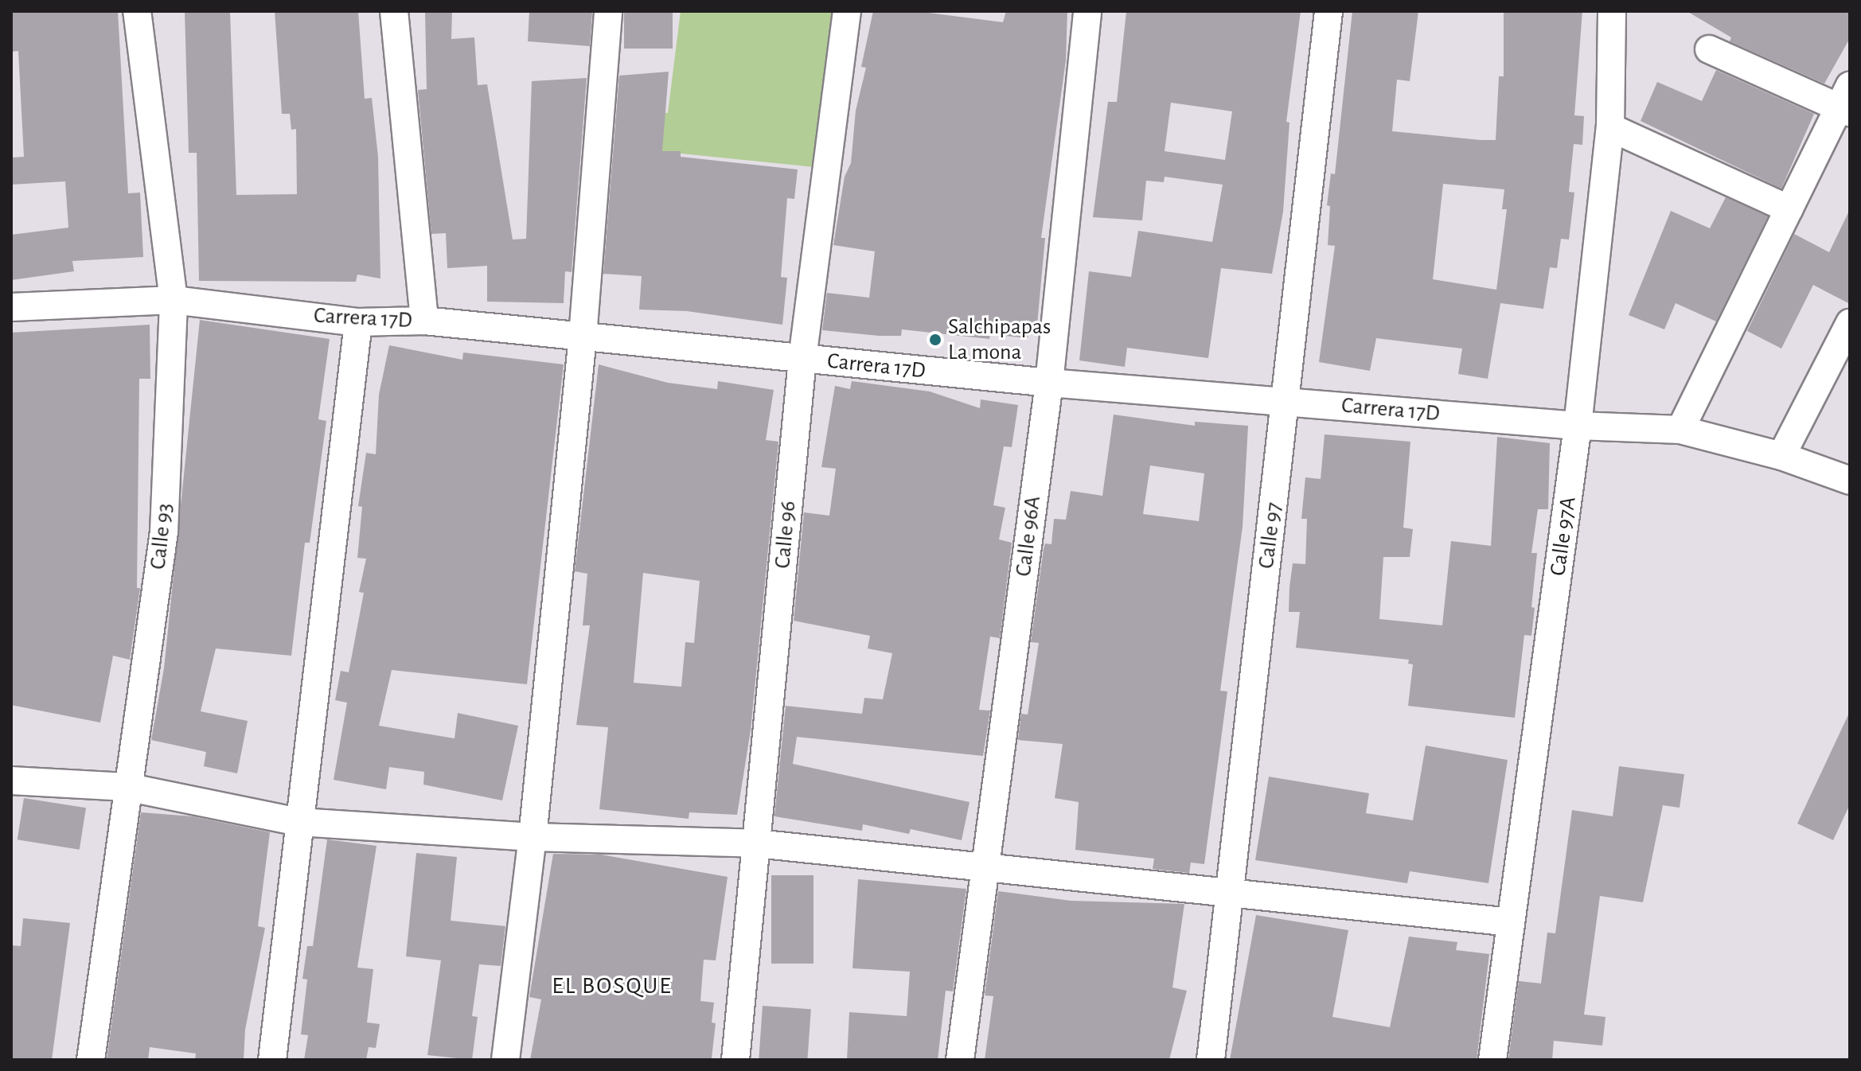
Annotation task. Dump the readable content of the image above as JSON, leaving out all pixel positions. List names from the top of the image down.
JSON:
{
  "streets": {
    "street": [
      "Carrera 17D",
      "Calle 96",
      "Calle 97",
      "Calle 93",
      "Calle 96A",
      "Calle 97A"
    ]
  },
  "crossings": [
    ["Carrera 17D", "Calle 96"],
    ["Carrera 17D", "Calle 97"],
    ["Carrera 17D", "Calle 93"],
    ["Carrera 17D", "Calle 96A"],
    ["Carrera 17D", "Calle 97A"]
  ],
  "districts": ["EL BOSQUE"],
  "places": ["Salchipapas La mona"]
}
